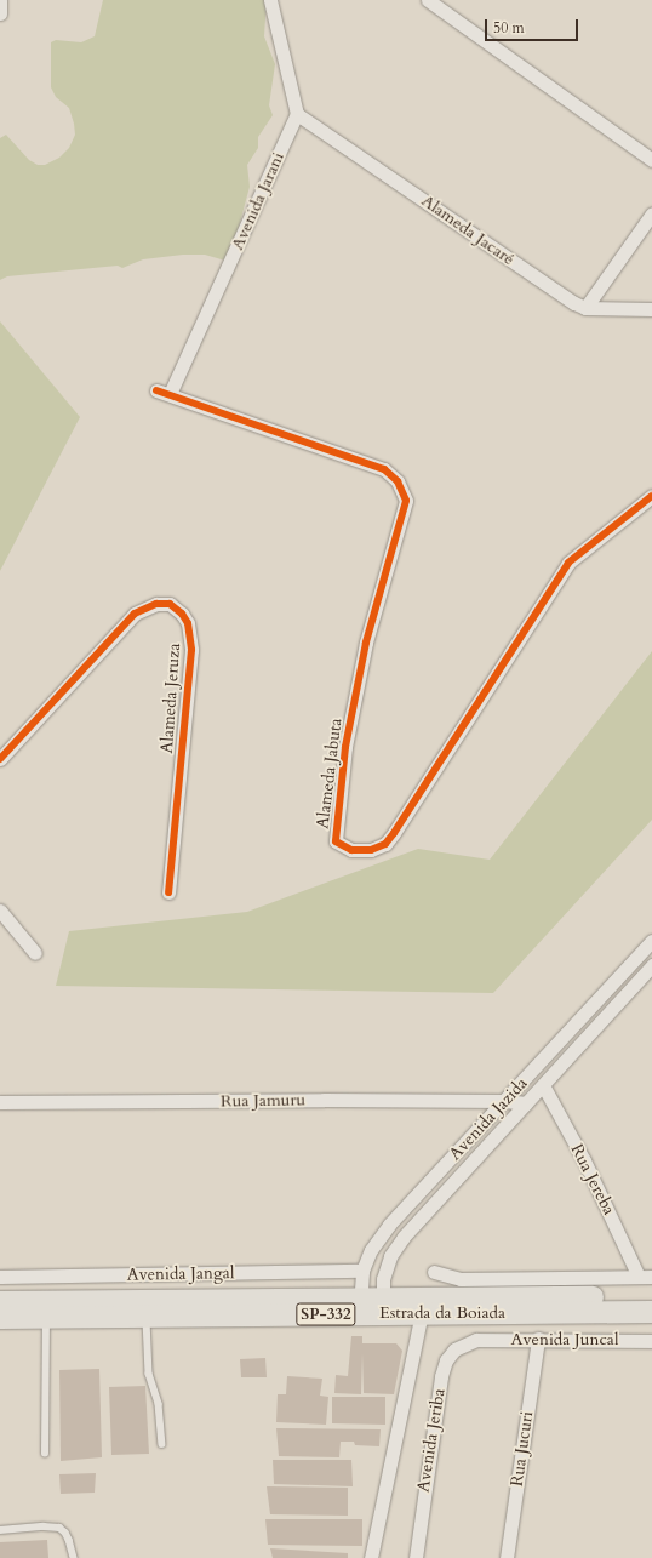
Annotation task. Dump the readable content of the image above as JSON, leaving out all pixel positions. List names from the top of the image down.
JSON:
{
  "streets": {
    "main road": ["Estrada da Boiada", "SP-332"],
    "street": [
      "Avenida Jarani",
      "Alameda Jacaré",
      "Alameda Jeruza",
      "Alameda Jabuta",
      "Rua Jamuru",
      "Avenida Jazida",
      "Rua Jereba",
      "Avenida Jangal",
      "Avenida Juncal",
      "Avenida Jeriba",
      "Rua Jucuri"
    ]
  },
  "crossings": [
    ["Avenida Jarani", "Alameda Jacaré"],
    ["Avenida Jarani", "Alameda Jabuta"],
    ["Rua Jamuru", "Avenida Jazida"],
    ["Avenida Jazida", "Rua Jereba"],
    ["Avenida Jazida", "Avenida Jangal"],
    ["Avenida Jazida", "Estrada da Boiada"],
    ["Avenida Juncal", "Avenida Jeriba"],
    ["Avenida Juncal", "Rua Jucuri"]
  ],
  "scale_bar": "50 m"
}
